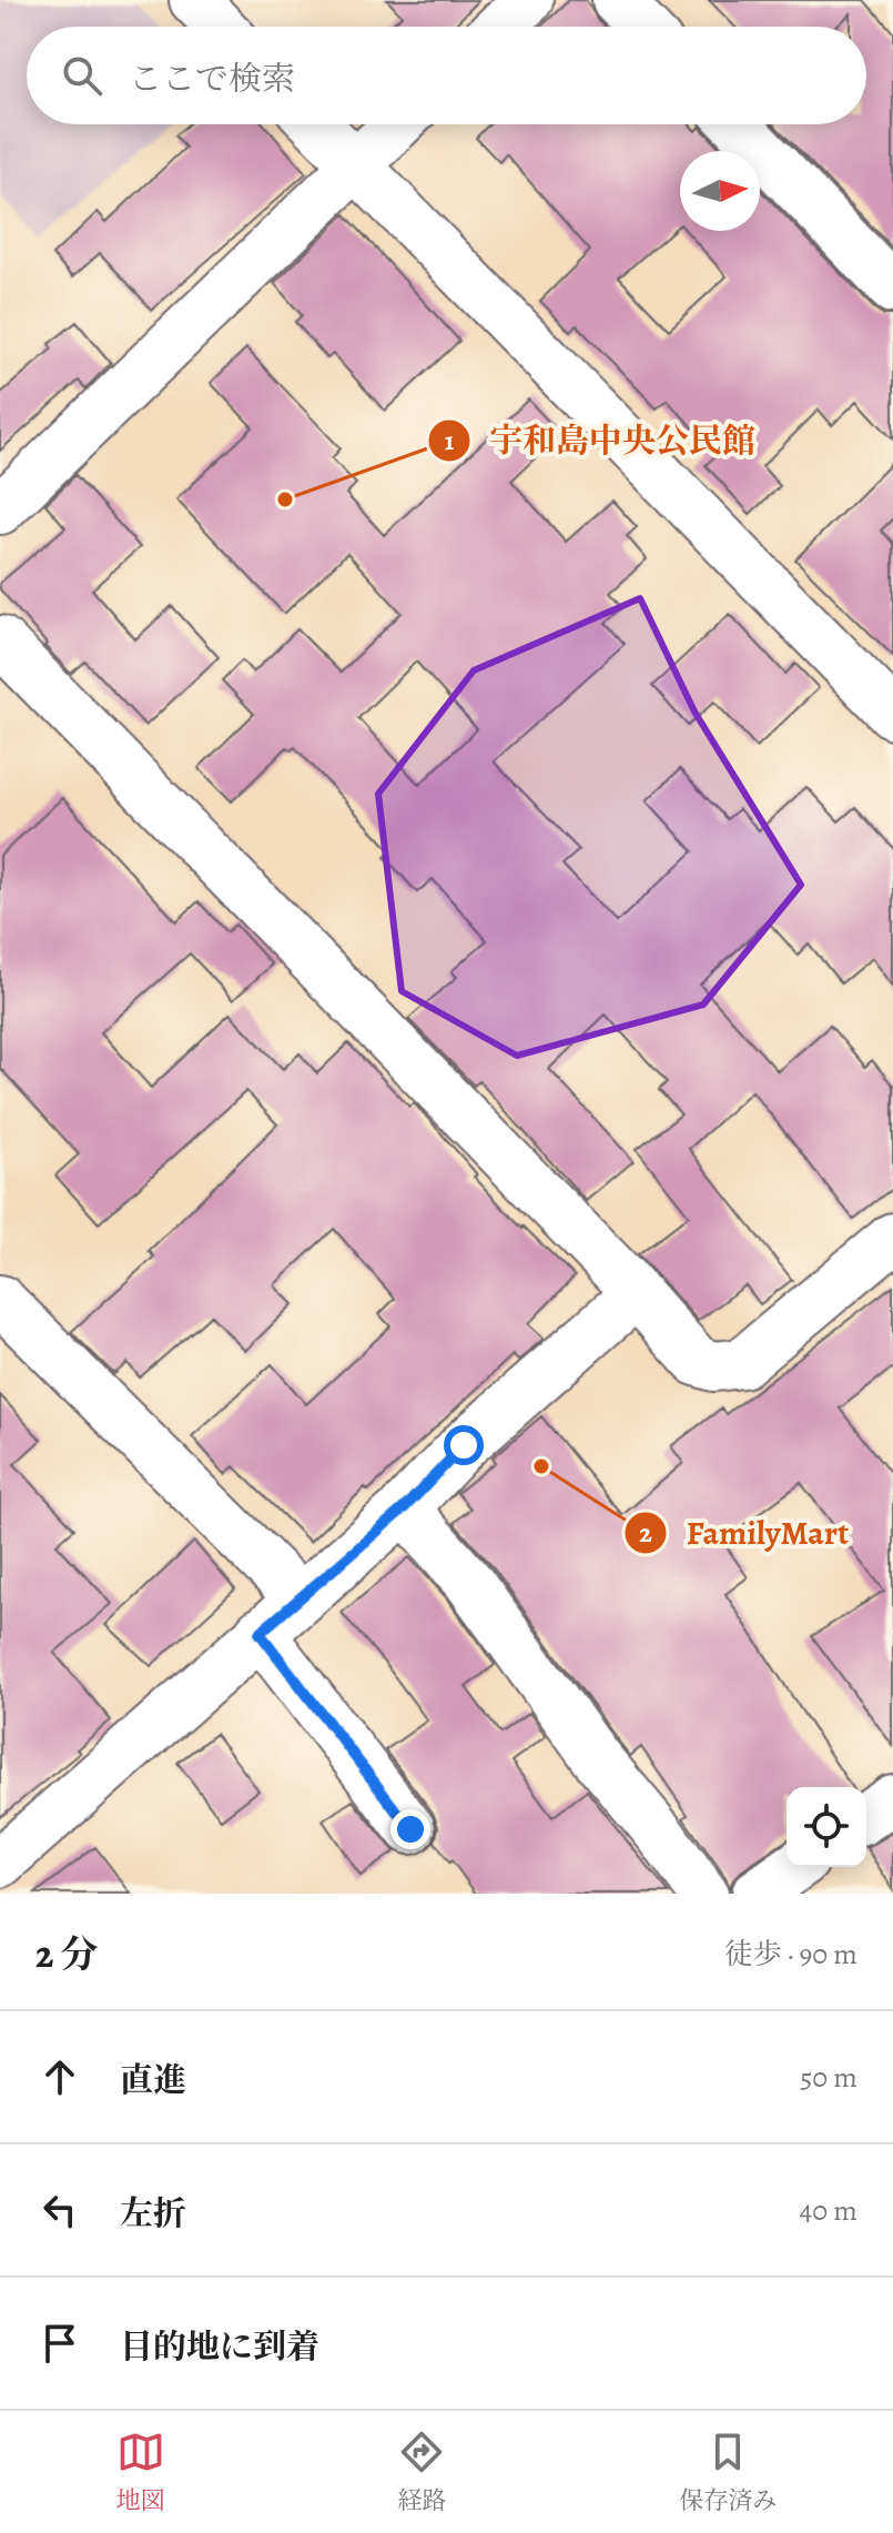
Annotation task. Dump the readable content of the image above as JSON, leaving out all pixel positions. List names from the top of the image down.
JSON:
{
  "places": ["宇和島中央公民館", "FamilyMart"],
  "north": "right",
  "page": {
    "search": "ここで検索",
    "heading": ["2 分", "徒歩 · 90 m"],
    "list": [
      ["直進", "50 m"],
      ["左折", "40 m"],
      "目的地に到着"
    ],
    "nav": ["地図", "経路", "保存済み"]
  }
}
